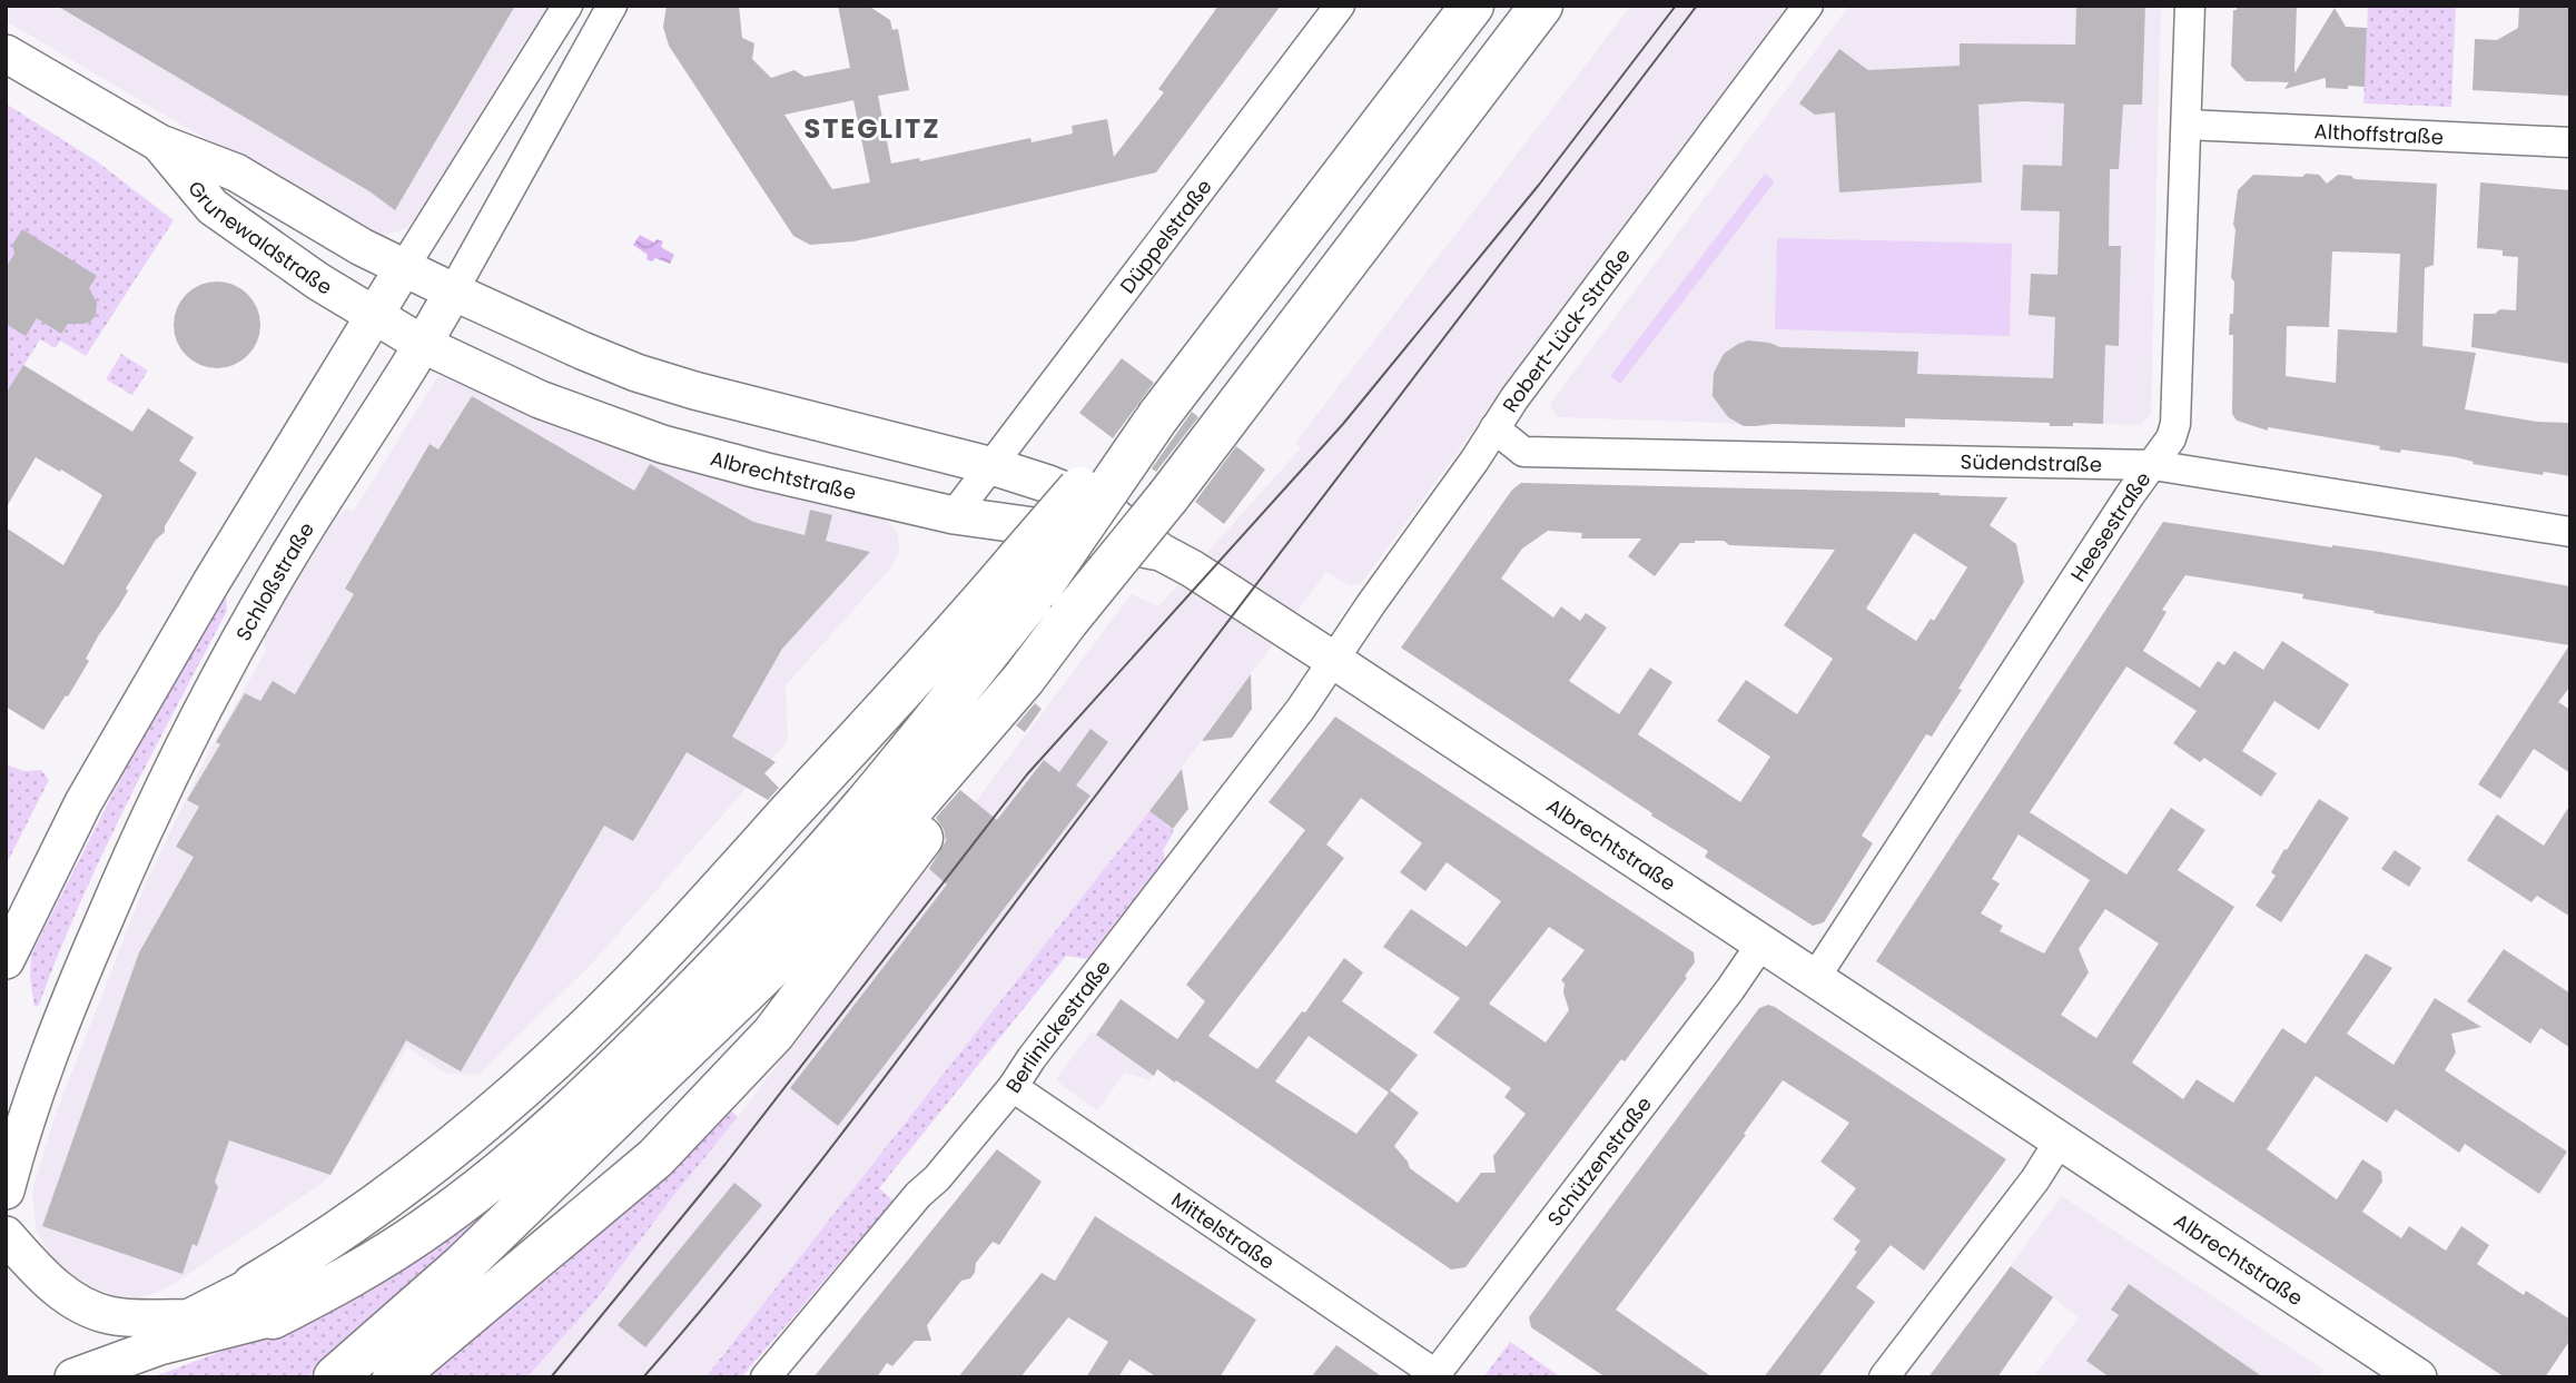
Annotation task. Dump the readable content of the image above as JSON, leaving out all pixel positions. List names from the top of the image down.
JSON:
{
  "streets": {
    "main road": ["Grunewaldstraße", "Albrechtstraße", "Schloßstraße"],
    "street": [
      "Althoffstraße",
      "Düppelstraße",
      "Robert-Lück-Straße",
      "Südendstraße",
      "Heesestraße",
      "Berlinickestraße",
      "Schützenstraße",
      "Mittelstraße"
    ]
  },
  "crossings": [
    ["Althoffstraße", "Heesestraße"],
    ["Grunewaldstraße", "Albrechtstraße"],
    ["Grunewaldstraße", "Schloßstraße"],
    ["Düppelstraße", "Albrechtstraße"],
    ["Robert-Lück-Straße", "Südendstraße"],
    ["Robert-Lück-Straße", "Albrechtstraße"],
    ["Robert-Lück-Straße", "Berlinickestraße"],
    ["Südendstraße", "Heesestraße"],
    ["Albrechtstraße", "Heesestraße"],
    ["Albrechtstraße", "Schloßstraße"],
    ["Albrechtstraße", "Berlinickestraße"],
    ["Albrechtstraße", "Schützenstraße"],
    ["Berlinickestraße", "Mittelstraße"],
    ["Schützenstraße", "Mittelstraße"]
  ],
  "districts": ["STEGLITZ"]
}
